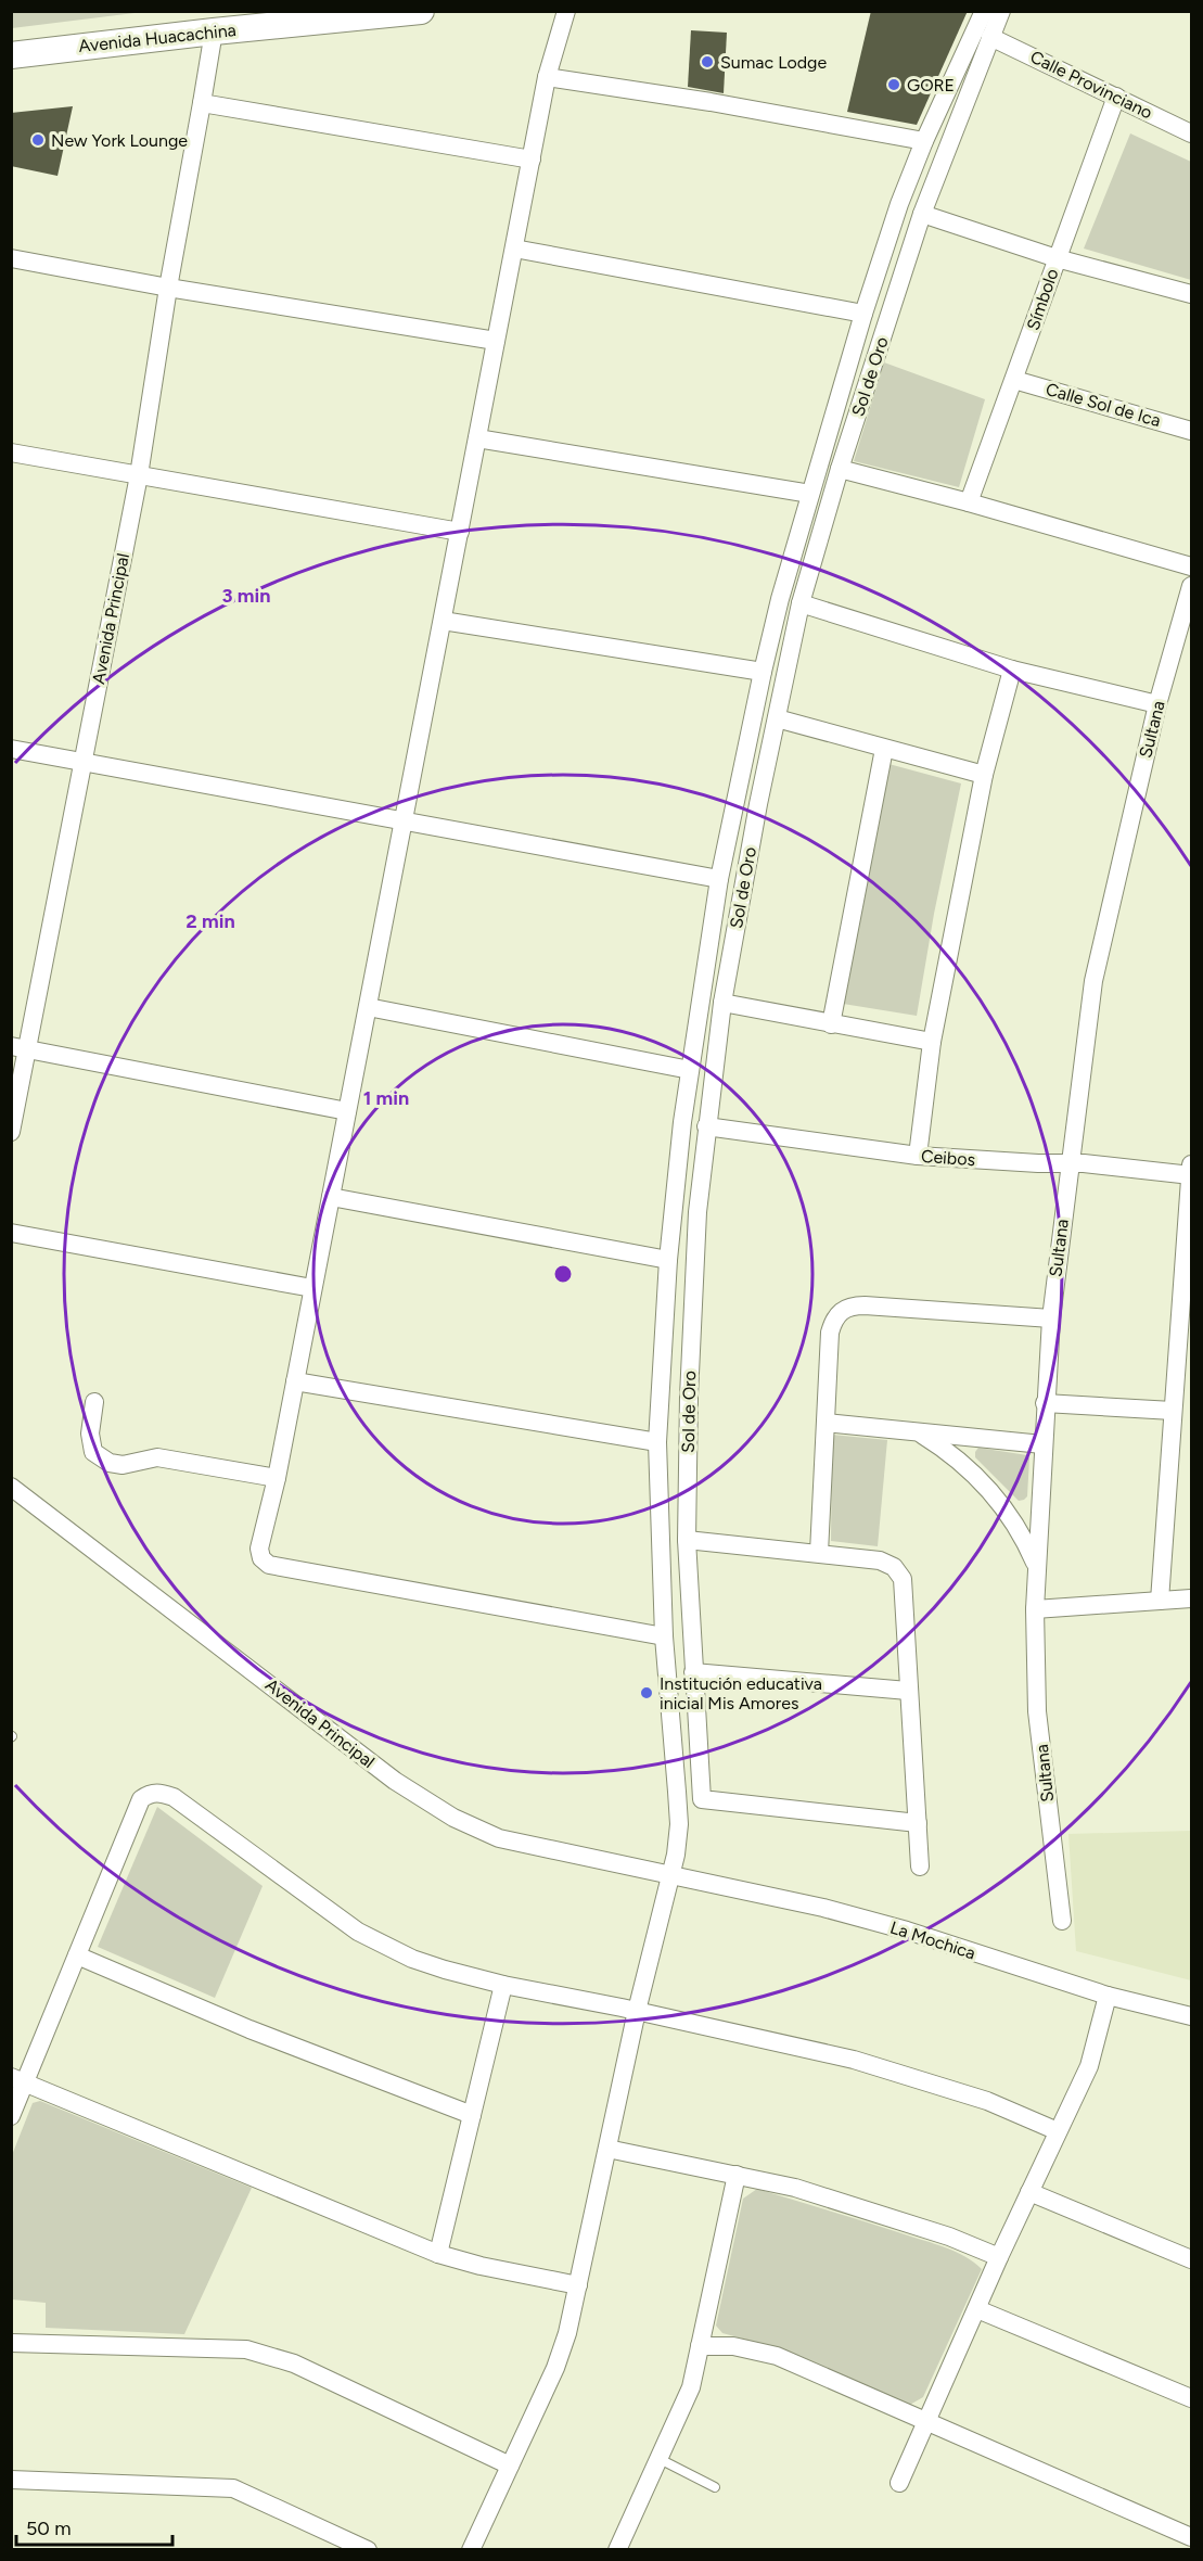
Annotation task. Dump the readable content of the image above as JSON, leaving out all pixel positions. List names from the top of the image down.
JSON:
{
  "streets": {
    "main road": ["Avenida Huacachina"],
    "street": [
      "Calle Provinciano",
      "Símbolo",
      "Sol de Oro",
      "Calle Sol de Ica",
      "Avenida Principal",
      "Sultana",
      "Ceibos",
      "La Mochica"
    ]
  },
  "crossings": [
    ["Avenida Huacachina", "Avenida Principal"],
    ["Calle Provinciano", "Símbolo"],
    ["Calle Provinciano", "Sol de Oro"],
    ["Símbolo", "Calle Sol de Ica"],
    ["Sol de Oro", "Ceibos"],
    ["Avenida Principal", "La Mochica"],
    ["Sultana", "Ceibos"]
  ],
  "places": [
    "Sumac Lodge",
    "GORE",
    "New York Lounge",
    "Institución educativa inicial Mis Amores"
  ],
  "scale_bar": "50 m",
  "rings": ["3 min", "2 min", "1 min"]
}
